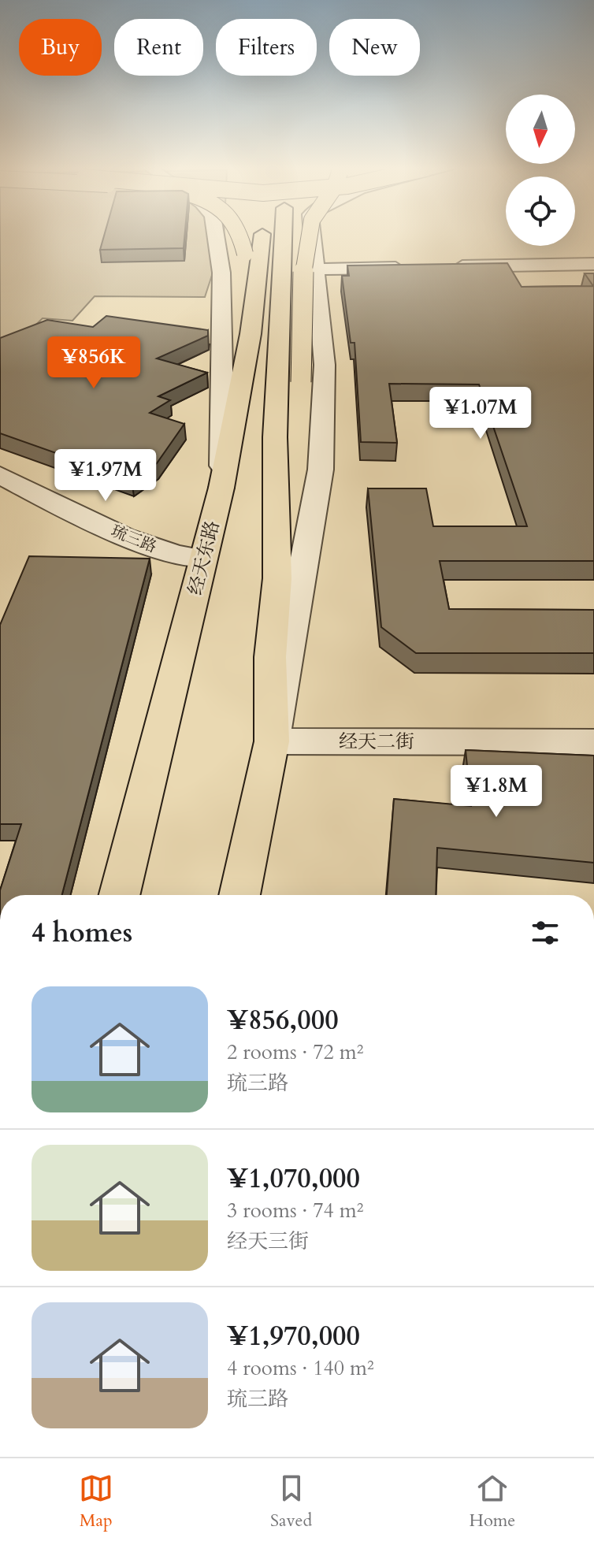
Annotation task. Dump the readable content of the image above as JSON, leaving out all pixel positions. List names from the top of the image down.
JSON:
{
  "streets": {
    "main road": ["经天东路"],
    "street": ["琉三路", "经天二街"]
  },
  "crossings": [
    ["琉三路", "经天东路"]
  ],
  "north": "bottom",
  "page": {
    "chip": [
      "Buy",
      "Rent",
      "Filters",
      "New"
    ],
    "price": [
      "¥856K",
      "¥1.07M",
      "¥1.97M",
      "¥1.8M"
    ],
    "heading": "4 homes",
    "list": [
      {
        "name": "¥856,000",
        "note": "2 rooms · 72 m² · 琉三路"
      },
      {
        "name": "¥1,070,000",
        "note": "3 rooms · 74 m² · 经天三街"
      },
      {
        "name": "¥1,970,000",
        "note": "4 rooms · 140 m² · 琉三路"
      }
    ],
    "tabs": ["Map", "Saved", "Home"]
  }
}
